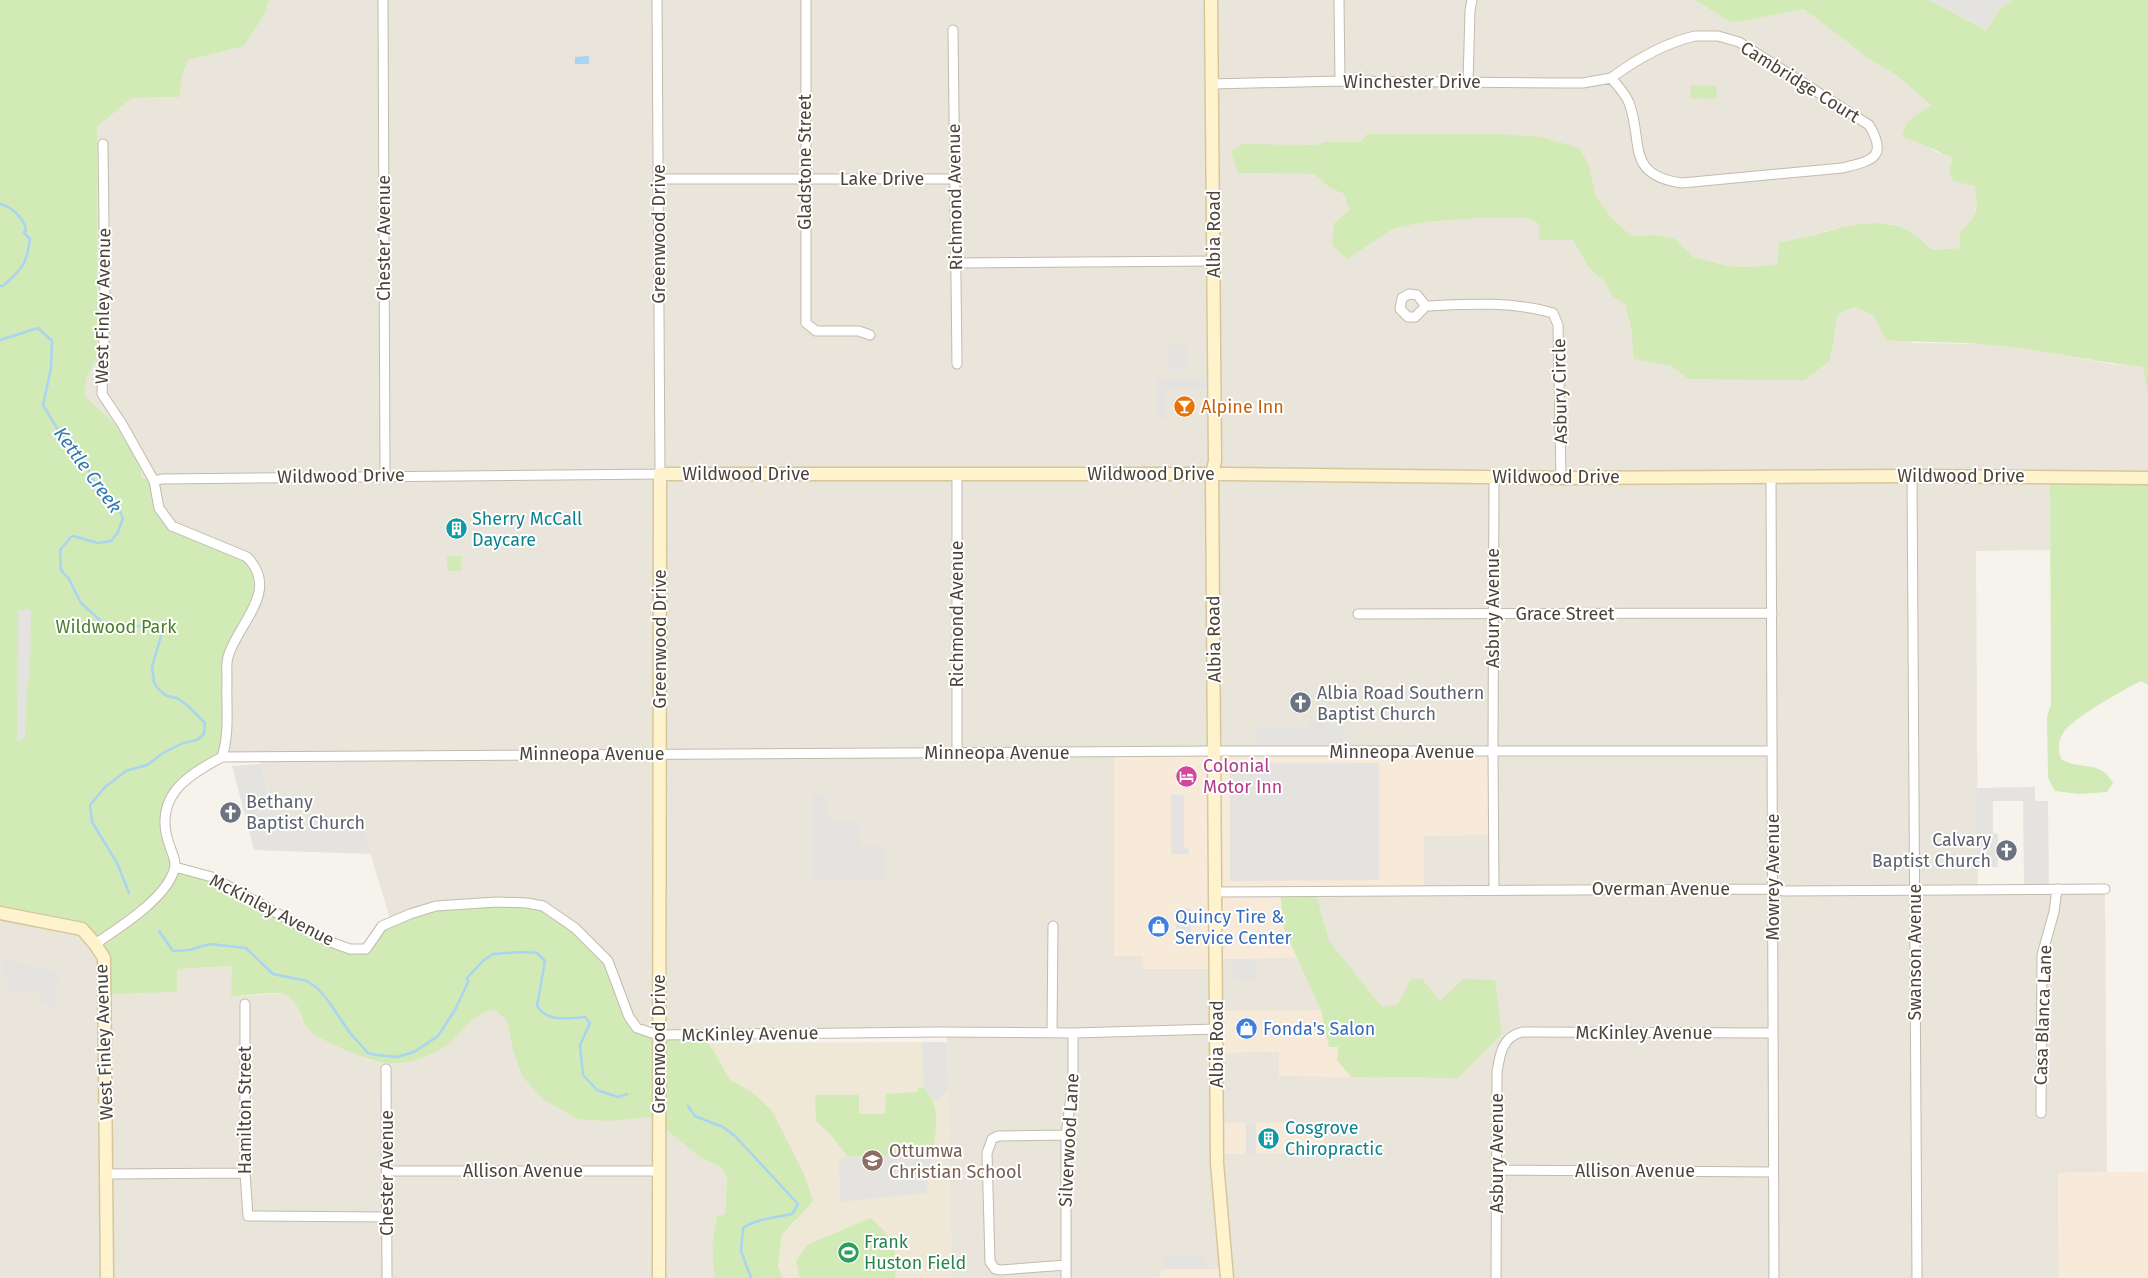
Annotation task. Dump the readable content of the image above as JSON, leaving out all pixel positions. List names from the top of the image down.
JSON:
{
  "streets": {
    "street": [
      "Winchester Drive",
      "Cambridge Court",
      "Gladstone Street",
      "Lake Drive",
      "Richmond Avenue",
      "Greenwood Drive",
      "Albia Road",
      "Chester Avenue",
      "West Finley Avenue",
      "Asbury Circle",
      "Wildwood Drive",
      "Asbury Avenue",
      "Grace Street",
      "Minneopa Avenue",
      "Mowrey Avenue",
      "Overman Avenue",
      "McKinley Avenue",
      "Swanson Avenue",
      "Casa Blanca Lane",
      "Hamilton Street",
      "Silverwood Lane",
      "Allison Avenue"
    ]
  },
  "crossings": [
    ["Winchester Drive", "Cambridge Court"],
    ["Winchester Drive", "Albia Road"],
    ["Gladstone Street", "Lake Drive"],
    ["Lake Drive", "Richmond Avenue"],
    ["Lake Drive", "Greenwood Drive"],
    ["Richmond Avenue", "Wildwood Drive"],
    ["Richmond Avenue", "Minneopa Avenue"],
    ["Greenwood Drive", "Wildwood Drive"],
    ["Greenwood Drive", "Minneopa Avenue"],
    ["Greenwood Drive", "McKinley Avenue"],
    ["Greenwood Drive", "Allison Avenue"],
    ["Albia Road", "Wildwood Drive"],
    ["Albia Road", "Minneopa Avenue"],
    ["Albia Road", "Overman Avenue"],
    ["Albia Road", "McKinley Avenue"],
    ["Chester Avenue", "Wildwood Drive"],
    ["Chester Avenue", "Hamilton Street"],
    ["Chester Avenue", "Allison Avenue"],
    ["West Finley Avenue", "Wildwood Drive"],
    ["West Finley Avenue", "Minneopa Avenue"],
    ["West Finley Avenue", "McKinley Avenue"],
    ["Asbury Circle", "Wildwood Drive"],
    ["Wildwood Drive", "Asbury Avenue"],
    ["Wildwood Drive", "Mowrey Avenue"],
    ["Wildwood Drive", "Swanson Avenue"],
    ["Asbury Avenue", "Grace Street"],
    ["Asbury Avenue", "Minneopa Avenue"],
    ["Asbury Avenue", "Overman Avenue"],
    ["Asbury Avenue", "McKinley Avenue"],
    ["Asbury Avenue", "Allison Avenue"],
    ["Grace Street", "Mowrey Avenue"],
    ["Minneopa Avenue", "Mowrey Avenue"],
    ["Mowrey Avenue", "Overman Avenue"],
    ["Mowrey Avenue", "McKinley Avenue"],
    ["Mowrey Avenue", "Allison Avenue"],
    ["Overman Avenue", "Swanson Avenue"],
    ["Overman Avenue", "Casa Blanca Lane"],
    ["McKinley Avenue", "Silverwood Lane"]
  ],
  "water": ["Kettle Creek"],
  "parks": ["Wildwood Park"],
  "places": {
    "bar": ["Alpine Inn"],
    "building": ["Sherry McCall Daycare", "Cosgrove Chiropractic"],
    "church": ["Albia Road Southern Baptist Church", "Bethany Baptist Church", "Calvary Baptist Church"],
    "hotel": ["Colonial Motor Inn"],
    "shop": ["Quincy Tire & Service Center", "Fonda's Salon"],
    "school or university": ["Ottumwa Christian School"],
    "sports": ["Frank Huston Field"]
  }
}
